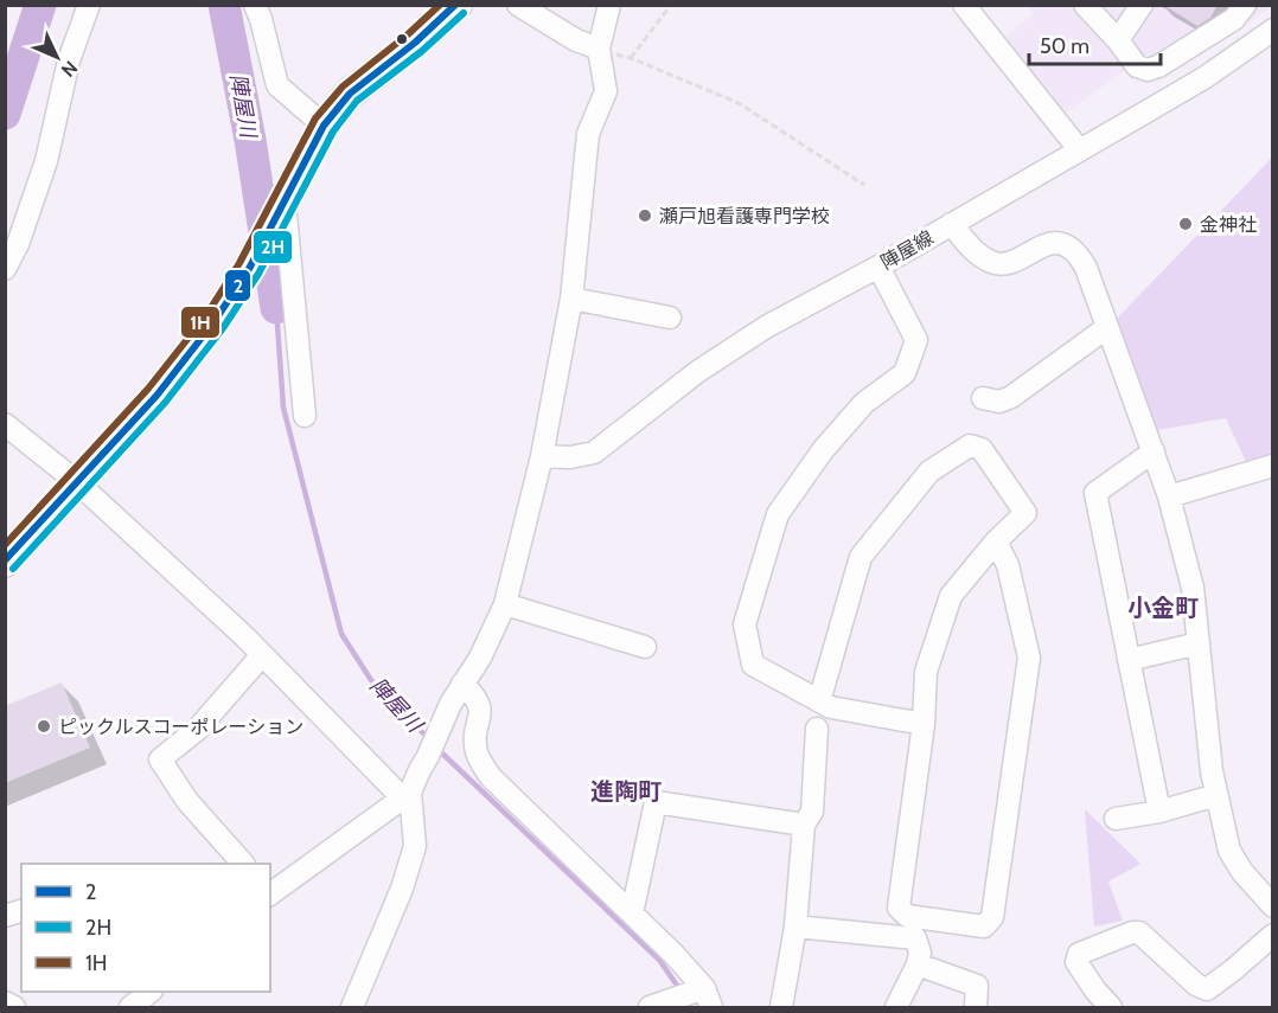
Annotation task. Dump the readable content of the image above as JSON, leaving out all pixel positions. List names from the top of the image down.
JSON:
{
  "streets": {
    "street": ["陣屋線"]
  },
  "districts": ["小金町", "進陶町"],
  "water": ["陣屋川"],
  "places": ["瀬戸旭看護専門学校", "金神社", "ピックルスコーポレーション"],
  "lines": ["transit line 2", "transit line 1H", "transit line 2H"],
  "legend": ["2", "2H", "1H"],
  "scale_bar": "50 m",
  "north": "bottom right"
}
